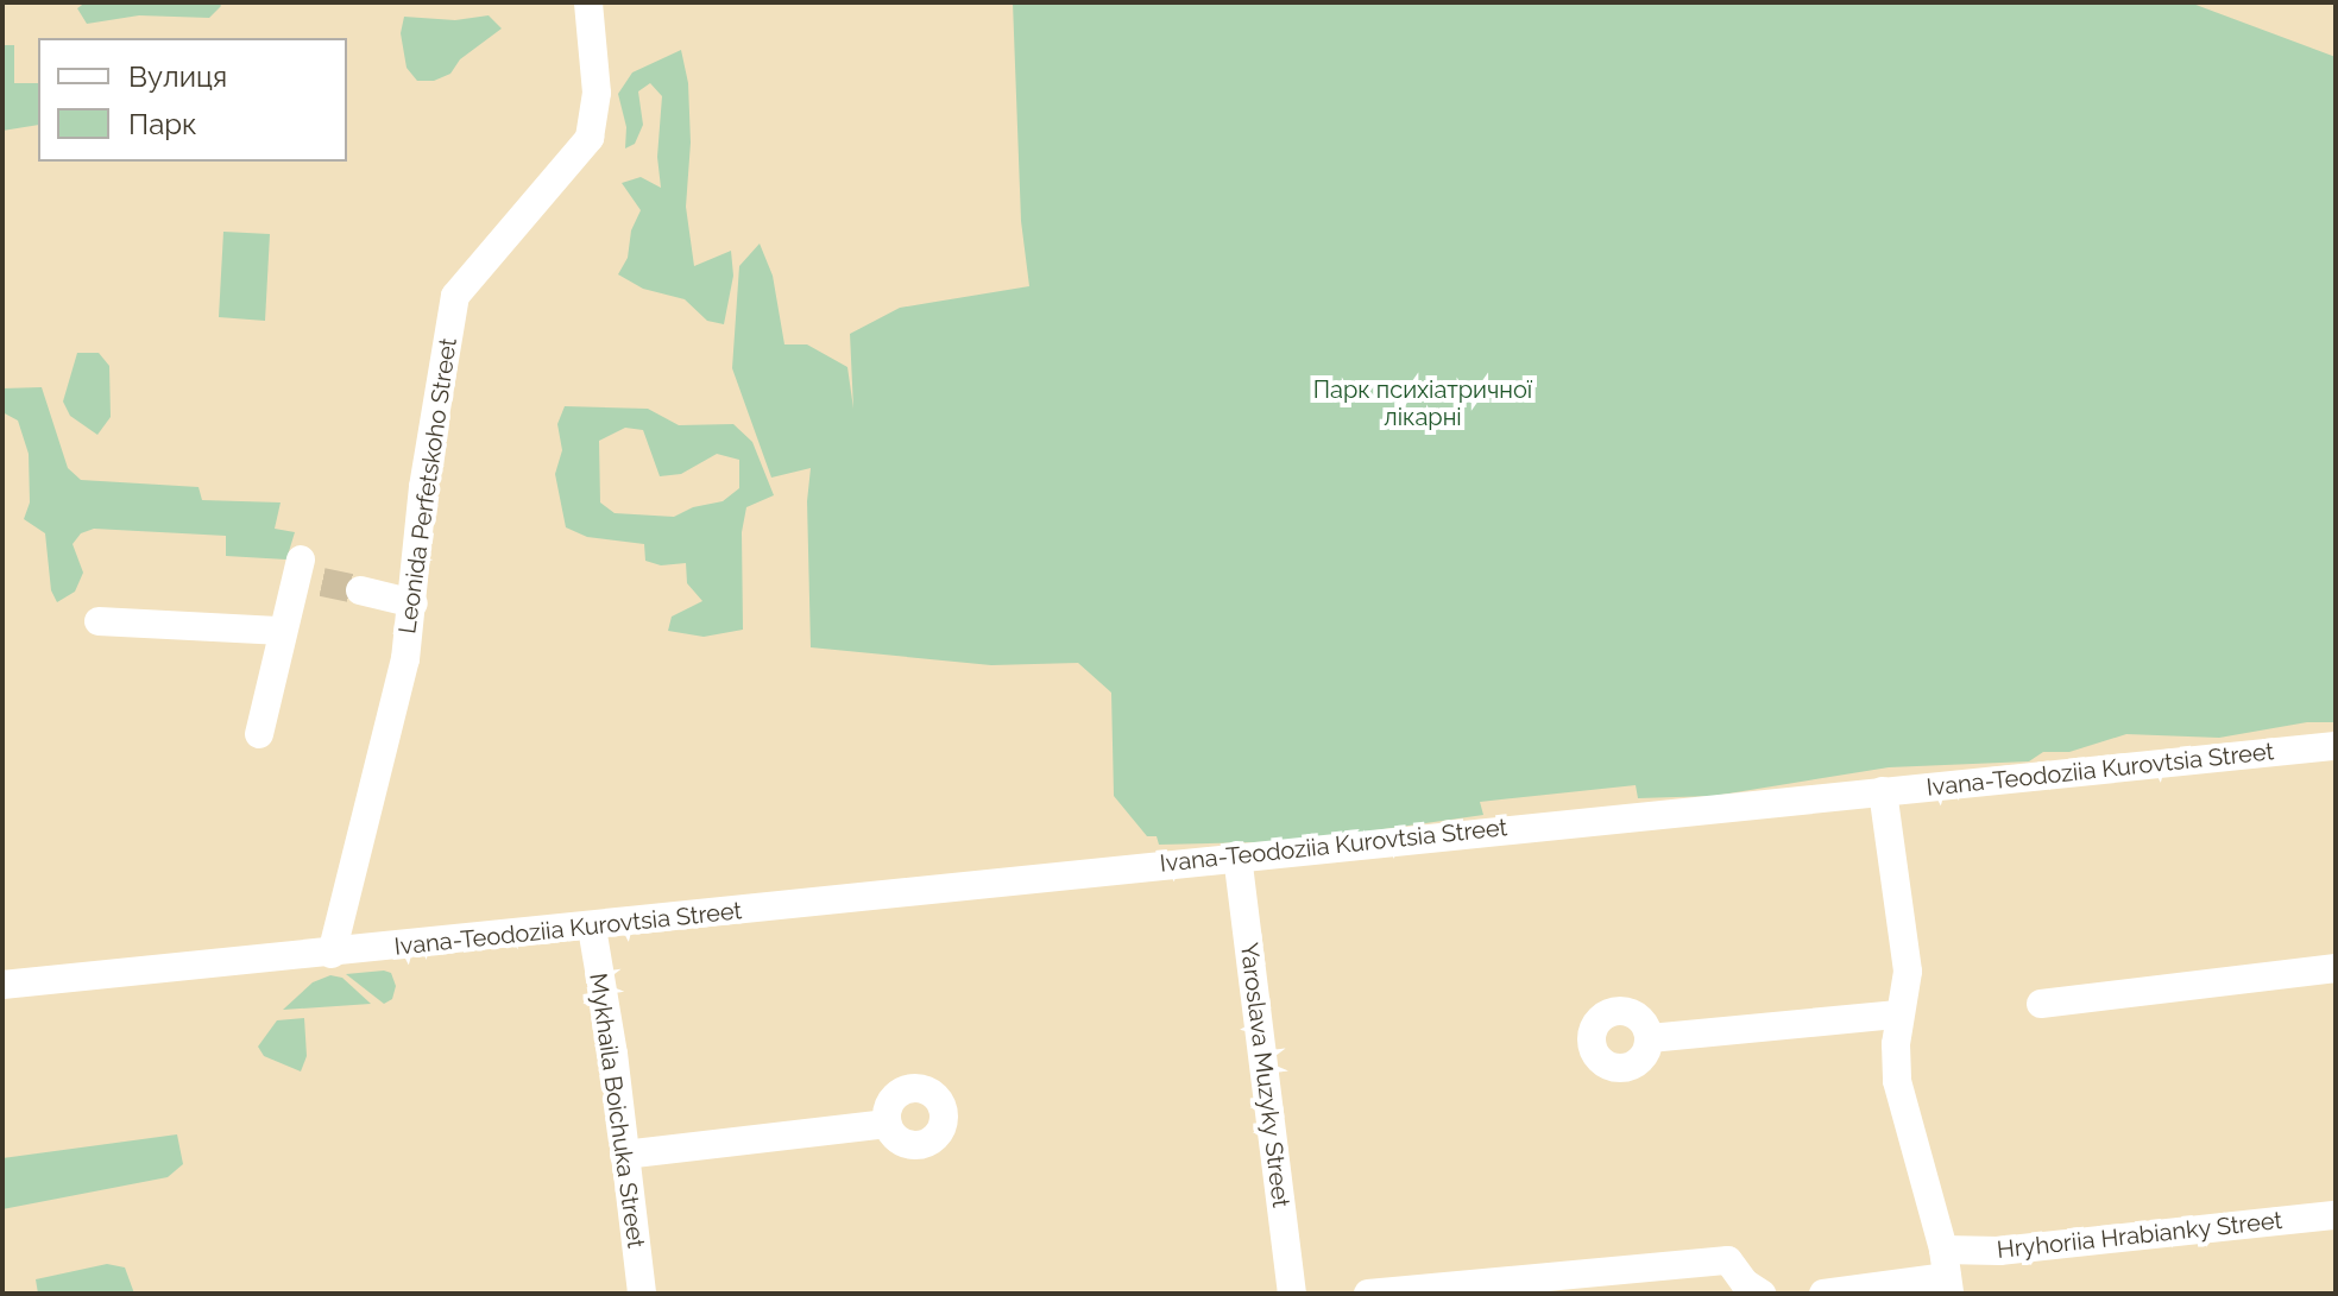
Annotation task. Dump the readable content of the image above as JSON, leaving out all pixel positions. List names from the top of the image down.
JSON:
{
  "streets": {
    "street": [
      "Leonida Perfetskoho Street",
      "Ivana-Teodoziia Kurovtsia Street",
      "Yaroslava Muzyky Street",
      "Mykhaila Boichuka Street",
      "Hryhoriia Hrabianky Street"
    ]
  },
  "crossings": [
    ["Leonida Perfetskoho Street", "Ivana-Teodoziia Kurovtsia Street"],
    ["Ivana-Teodoziia Kurovtsia Street", "Yaroslava Muzyky Street"],
    ["Ivana-Teodoziia Kurovtsia Street", "Mykhaila Boichuka Street"]
  ],
  "parks": ["Парк психіатричної лікарні"],
  "legend": ["Вулиця", "Парк"]
}
